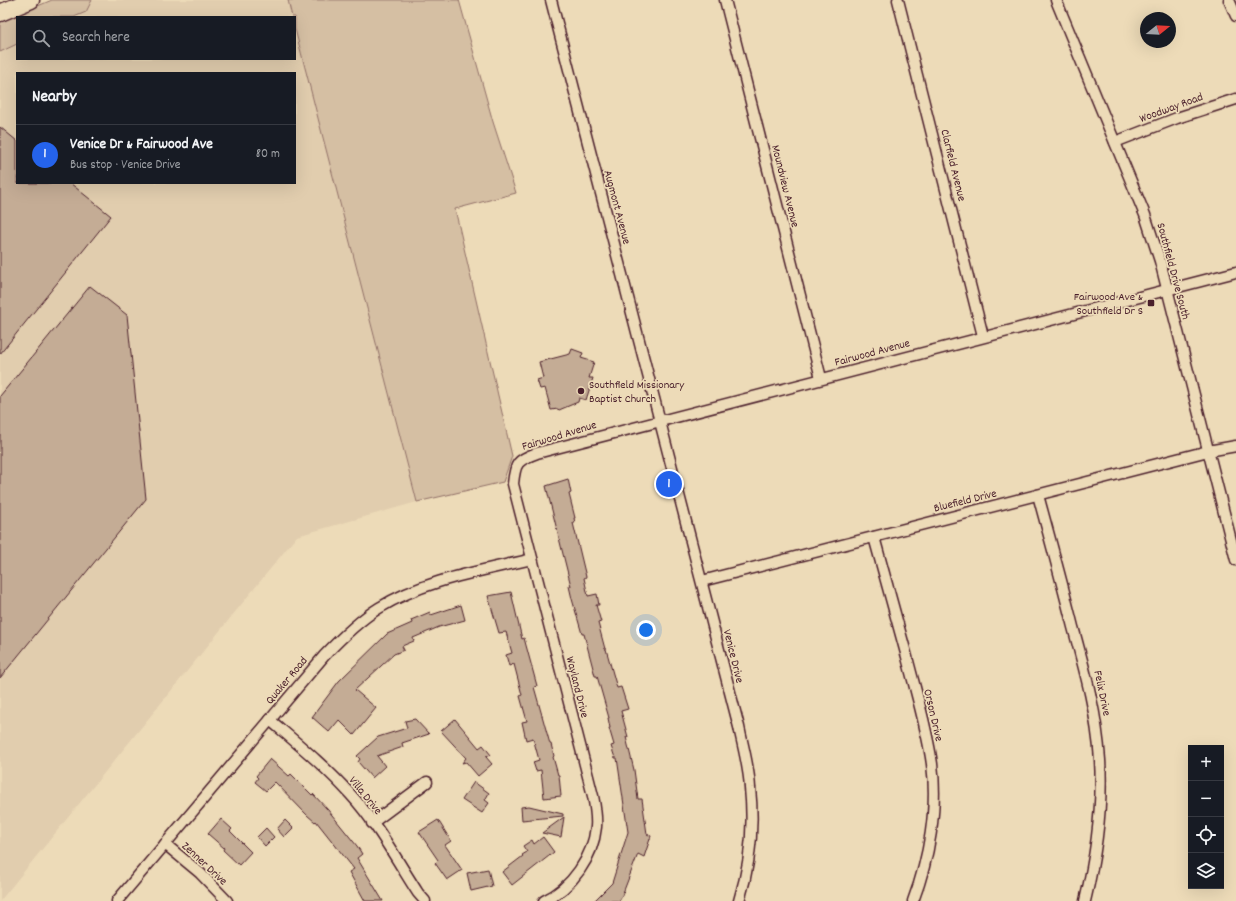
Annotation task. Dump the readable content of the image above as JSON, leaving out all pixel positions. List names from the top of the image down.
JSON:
{
  "streets": {
    "street": [
      "Woodway Road",
      "Clarfield Avenue",
      "Moundview Avenue",
      "Augmont Avenue",
      "Southfield Drive South",
      "Fairwood Avenue",
      "Bluefield Drive",
      "Venice Drive",
      "Quaker Road",
      "Wayland Drive",
      "Felix Drive",
      "Orson Drive",
      "Villa Drive",
      "Zenner Drive"
    ]
  },
  "crossings": [
    ["Woodway Road", "Southfield Drive South"],
    ["Clarfield Avenue", "Fairwood Avenue"],
    ["Moundview Avenue", "Fairwood Avenue"],
    ["Augmont Avenue", "Fairwood Avenue"],
    ["Augmont Avenue", "Venice Drive"],
    ["Southfield Drive South", "Fairwood Avenue"],
    ["Southfield Drive South", "Bluefield Drive"],
    ["Fairwood Avenue", "Venice Drive"],
    ["Fairwood Avenue", "Wayland Drive"],
    ["Bluefield Drive", "Venice Drive"],
    ["Bluefield Drive", "Felix Drive"],
    ["Bluefield Drive", "Orson Drive"],
    ["Quaker Road", "Wayland Drive"],
    ["Quaker Road", "Villa Drive"],
    ["Quaker Road", "Zenner Drive"]
  ],
  "places": {
    "transit": ["Fairwood Ave & Southfield Dr S"],
    "other": ["Southfield Missionary Baptist Church"]
  },
  "north": "right",
  "page": {
    "search": "Search here",
    "heading": "Nearby",
    "list": [
      {
        "mark": "1",
        "name": "Venice Dr & Fairwood Ave",
        "note": "Bus stop · Venice Drive",
        "value": "80 m"
      }
    ],
    "pins": "1",
    "map_buttons": ["+", "−"]
  }
}
